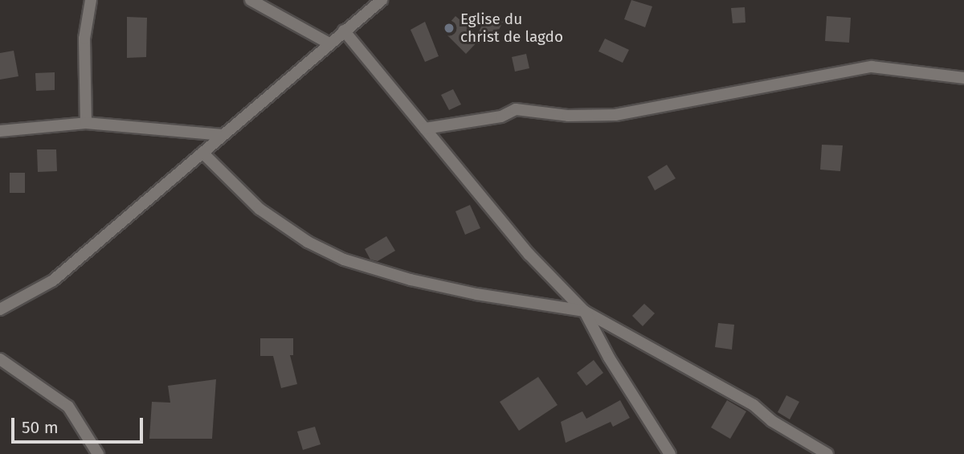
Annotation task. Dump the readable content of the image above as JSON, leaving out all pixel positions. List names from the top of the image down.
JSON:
{
  "places": ["Eglise du christ de lagdo"],
  "scale_bar": "50 m"
}
